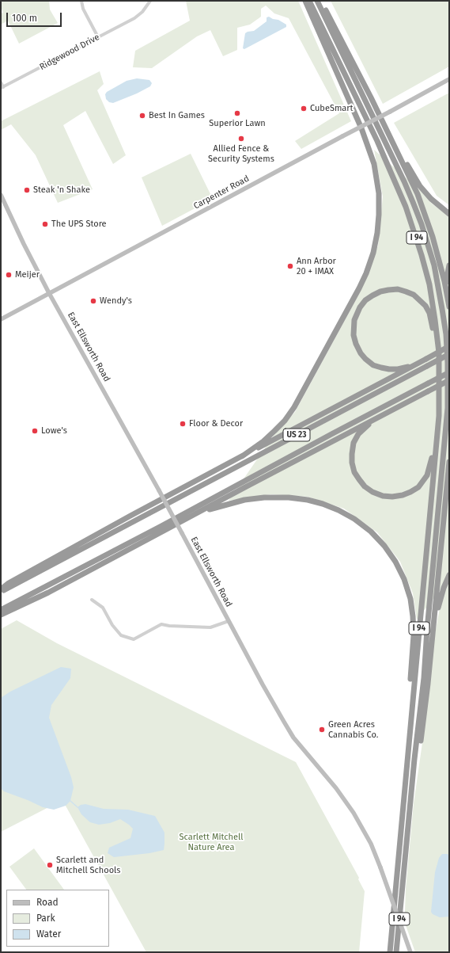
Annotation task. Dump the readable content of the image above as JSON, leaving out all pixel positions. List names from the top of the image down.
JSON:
{
  "streets": {
    "highway": ["I 94", "US 23"],
    "main road": ["Carpenter Road", "East Ellsworth Road"],
    "street": ["Ridgewood Drive"]
  },
  "crossings": [
    ["Carpenter Road", "East Ellsworth Road"]
  ],
  "parks": ["Scarlett Mitchell Nature Area"],
  "places": [
    "CubeSmart",
    "Superior Lawn",
    "Best In Games",
    "Allied Fence & Security Systems",
    "Steak 'n Shake",
    "The UPS Store",
    "Ann Arbor 20 + IMAX",
    "Meijer",
    "Wendy's",
    "Floor & Decor",
    "Lowe's",
    "Green Acres Cannabis Co.",
    "Scarlett and Mitchell Schools"
  ],
  "legend": ["Road", "Park", "Water"],
  "scale_bar": "100 m"
}
